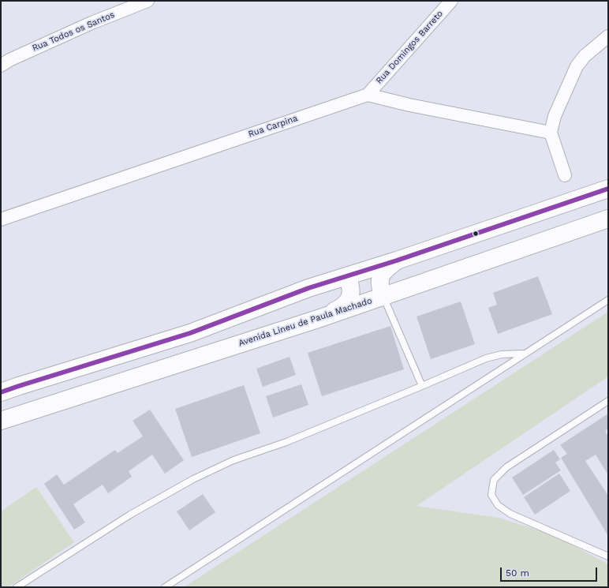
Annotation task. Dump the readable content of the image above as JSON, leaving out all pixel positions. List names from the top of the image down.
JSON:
{
  "streets": {
    "highway": ["Avenida Lineu de Paula Machado"],
    "street": ["Rua Todos os Santos", "Rua Domingos Barreto", "Rua Carpina"]
  },
  "crossings": [
    ["Rua Domingos Barreto", "Rua Carpina"]
  ],
  "scale_bar": "50 m"
}
